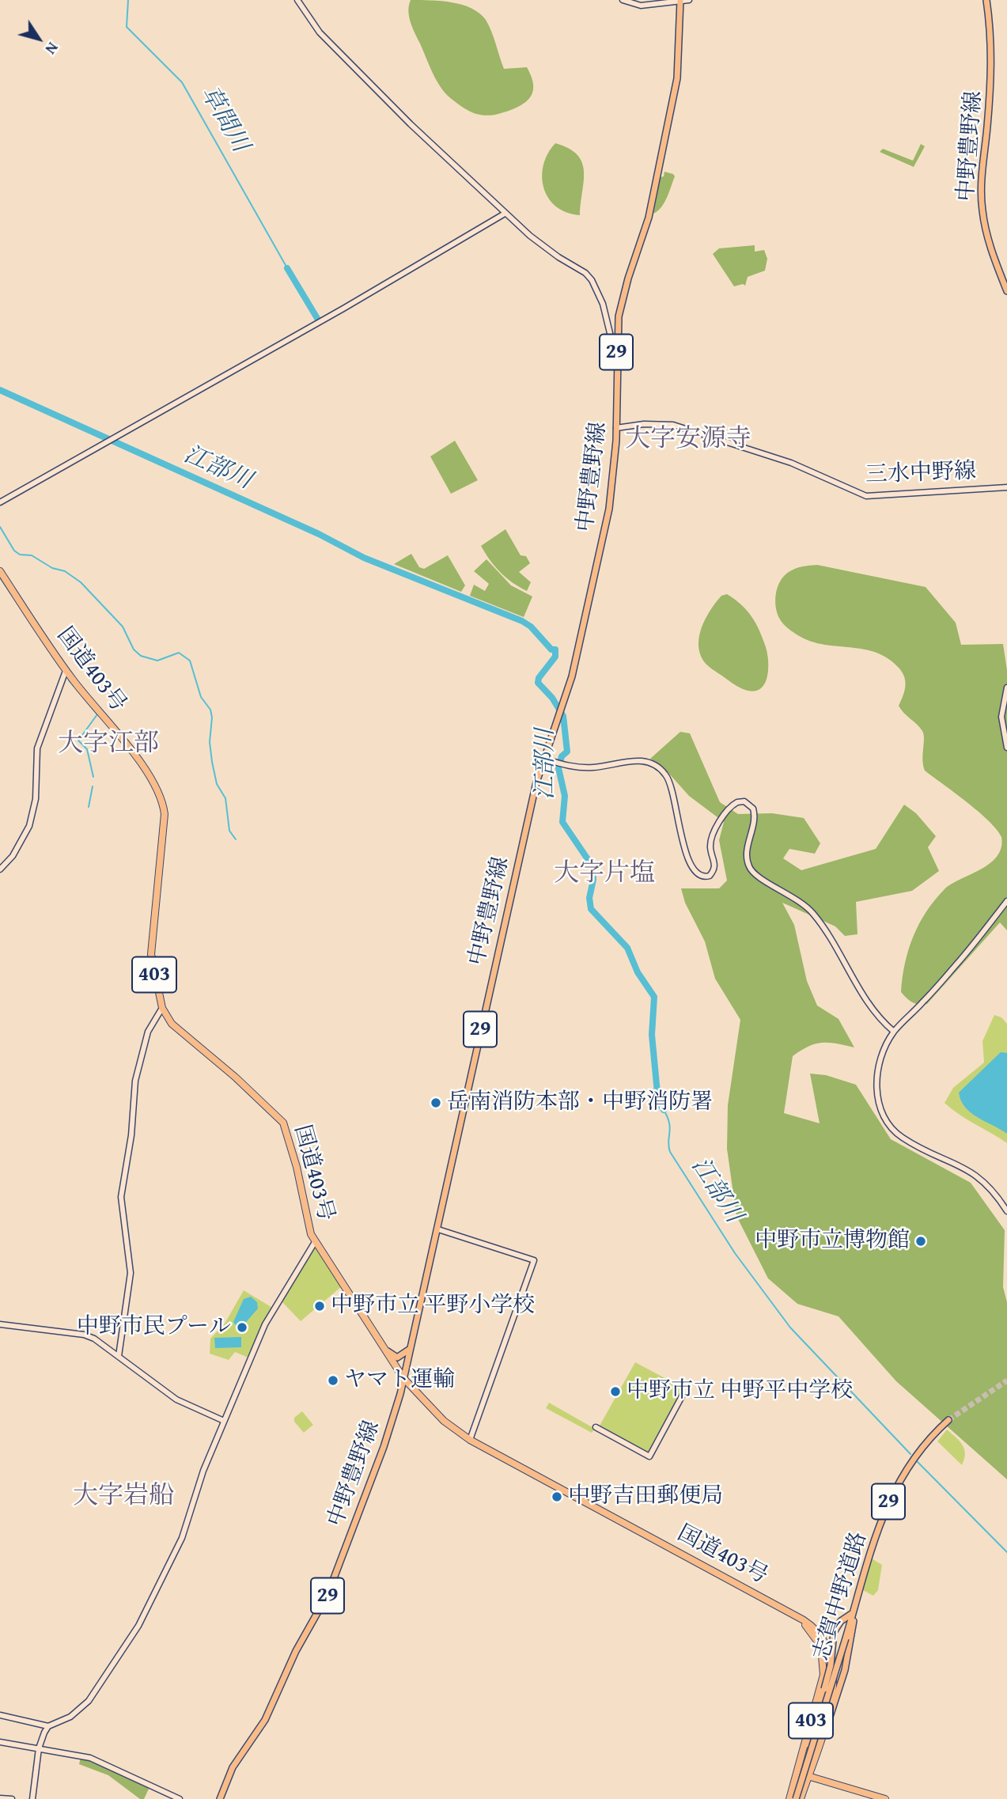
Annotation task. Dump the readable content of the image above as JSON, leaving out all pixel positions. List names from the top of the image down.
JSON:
{
  "streets": {
    "highway": ["国道403号", "403"],
    "main road": ["中野豊野線", "29", "志賀中野道路"],
    "street": ["三水中野線"]
  },
  "crossings": [
    ["中野豊野線", "三水中野線"],
    ["中野豊野線", "国道403号"],
    ["29", "国道403号"],
    ["29", "志賀中野道路"]
  ],
  "districts": [
    "大字安源寺",
    "大字江部",
    "大字片塩",
    "大字岩船"
  ],
  "water": ["草間川", "江部川"],
  "places": [
    "岳南消防本部・中野消防署",
    "中野市立博物館",
    "中野市立 平野小学校",
    "中野市民プール",
    "ヤマト運輸",
    "中野市立 中野平中学校",
    "中野吉田郵便局"
  ],
  "north": "bottom right"
}
